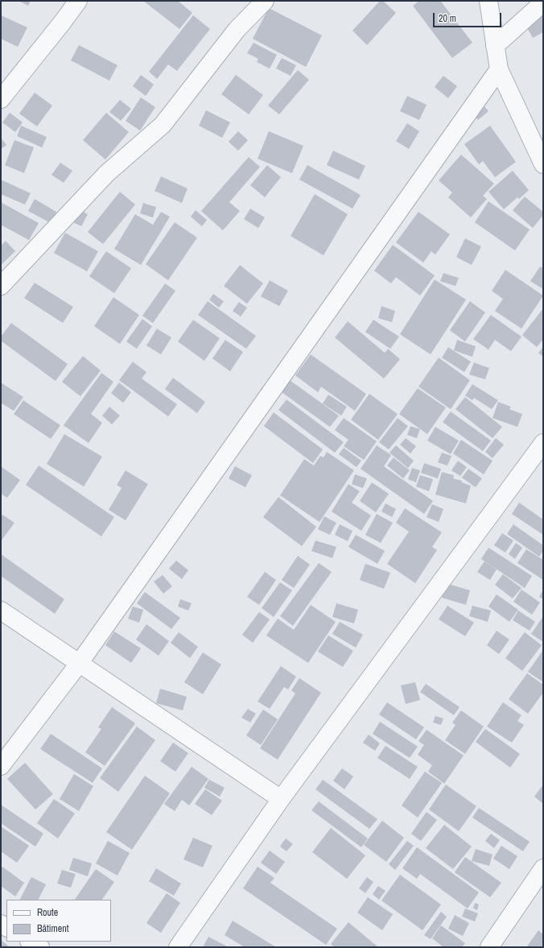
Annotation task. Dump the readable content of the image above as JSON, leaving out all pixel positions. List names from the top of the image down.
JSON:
{
  "legend": ["Route", "Bâtiment"],
  "scale_bar": "20 m"
}
